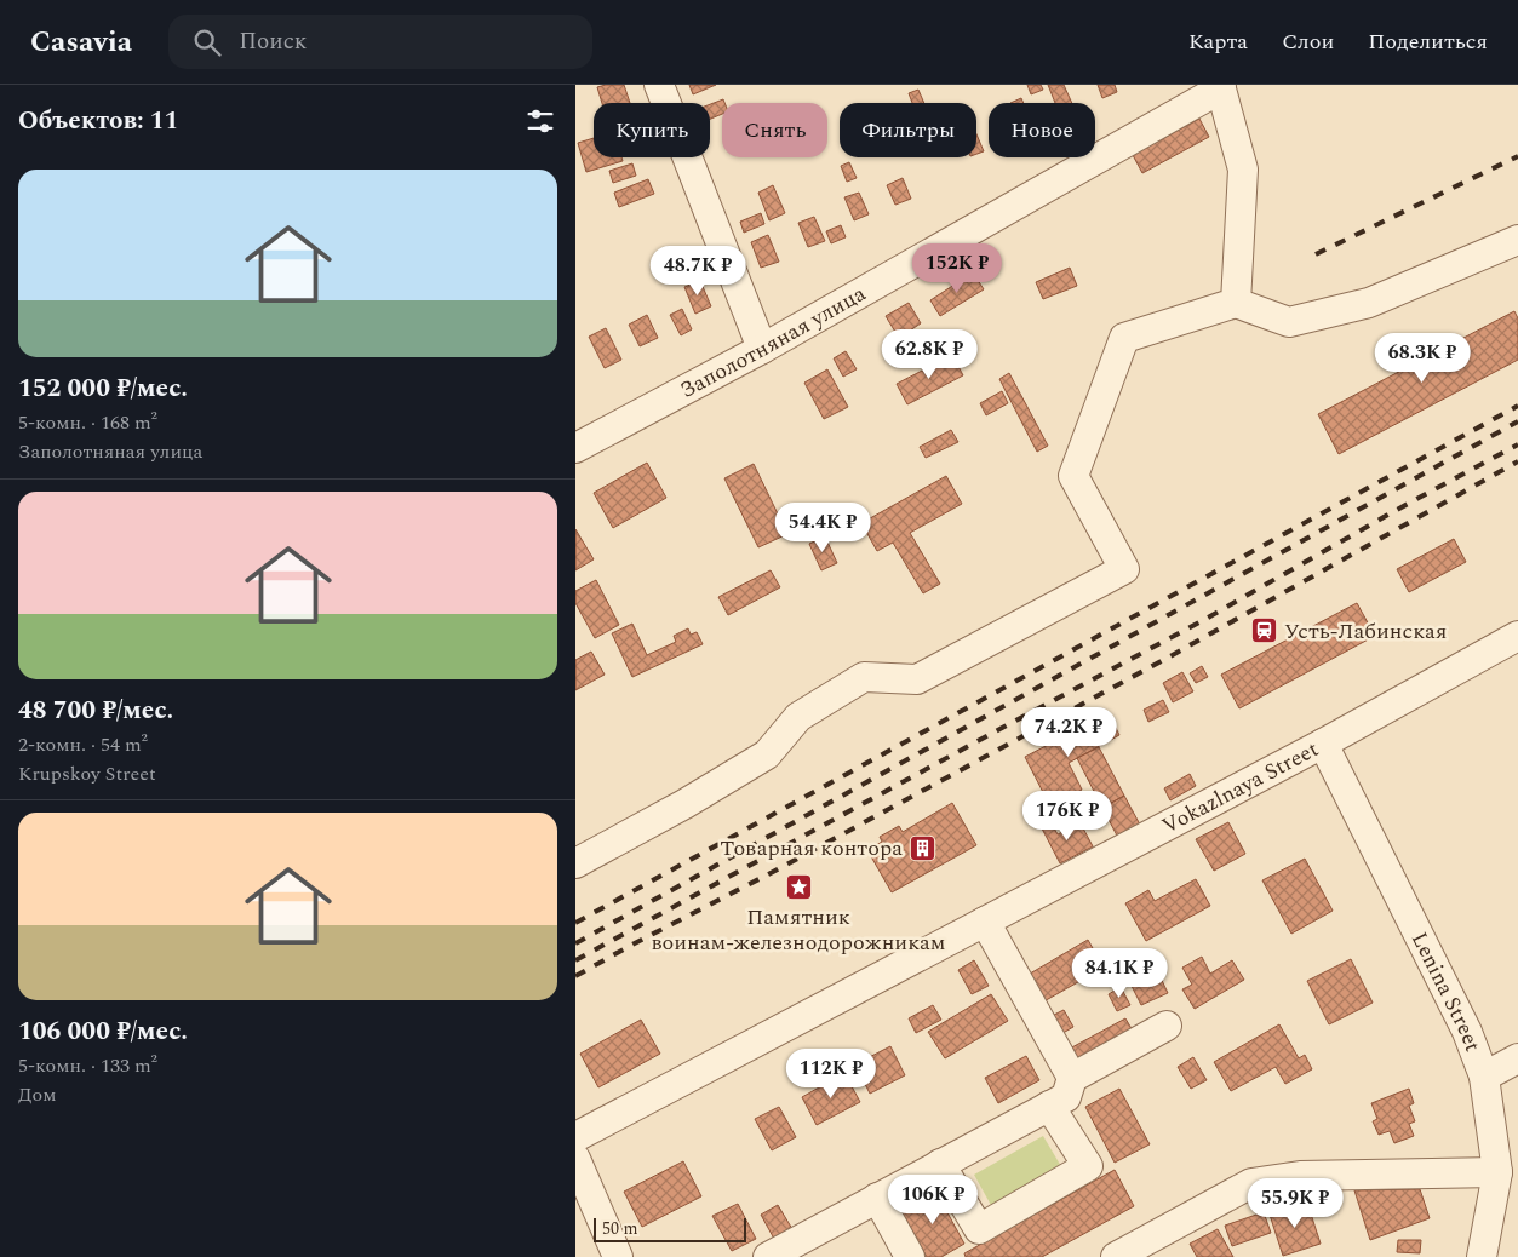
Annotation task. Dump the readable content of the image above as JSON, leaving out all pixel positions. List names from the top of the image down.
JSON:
{
  "streets": {
    "street": ["Заполотняная улица", "Vokazlnaya Street", "Lenina Street"]
  },
  "crossings": [
    ["Vokazlnaya Street", "Lenina Street"]
  ],
  "places": {
    "station": ["Усть-Лабинская"],
    "building": ["Товарная контора"],
    "place": ["Памятник воинам-железнодорожникам"]
  },
  "scale_bar": "50 m",
  "page": {
    "header": "Casavia",
    "search": "Поиск",
    "nav": ["Карта", "Слои", "Поделиться"],
    "heading": "Объектов: 11",
    "chip": [
      "Купить",
      "Снять",
      "Фильтры",
      "Новое"
    ],
    "list": [
      {
        "name": "152 000 ₽/мес.",
        "note": "5-комн. · 168 m² · Заполотняная улица"
      },
      {
        "name": "48 700 ₽/мес.",
        "note": "2-комн. · 54 m² · Krupskoy Street"
      },
      {
        "name": "106 000 ₽/мес.",
        "note": "5-комн. · 133 m² · Дом"
      }
    ],
    "price": [
      "152K ₽",
      "48.7K ₽",
      "62.8K ₽",
      "68.3K ₽",
      "54.4K ₽",
      "74.2K ₽",
      "176K ₽",
      "84.1K ₽",
      "112K ₽",
      "106K ₽",
      "55.9K ₽"
    ],
    "scale": "50 m"
  }
}
